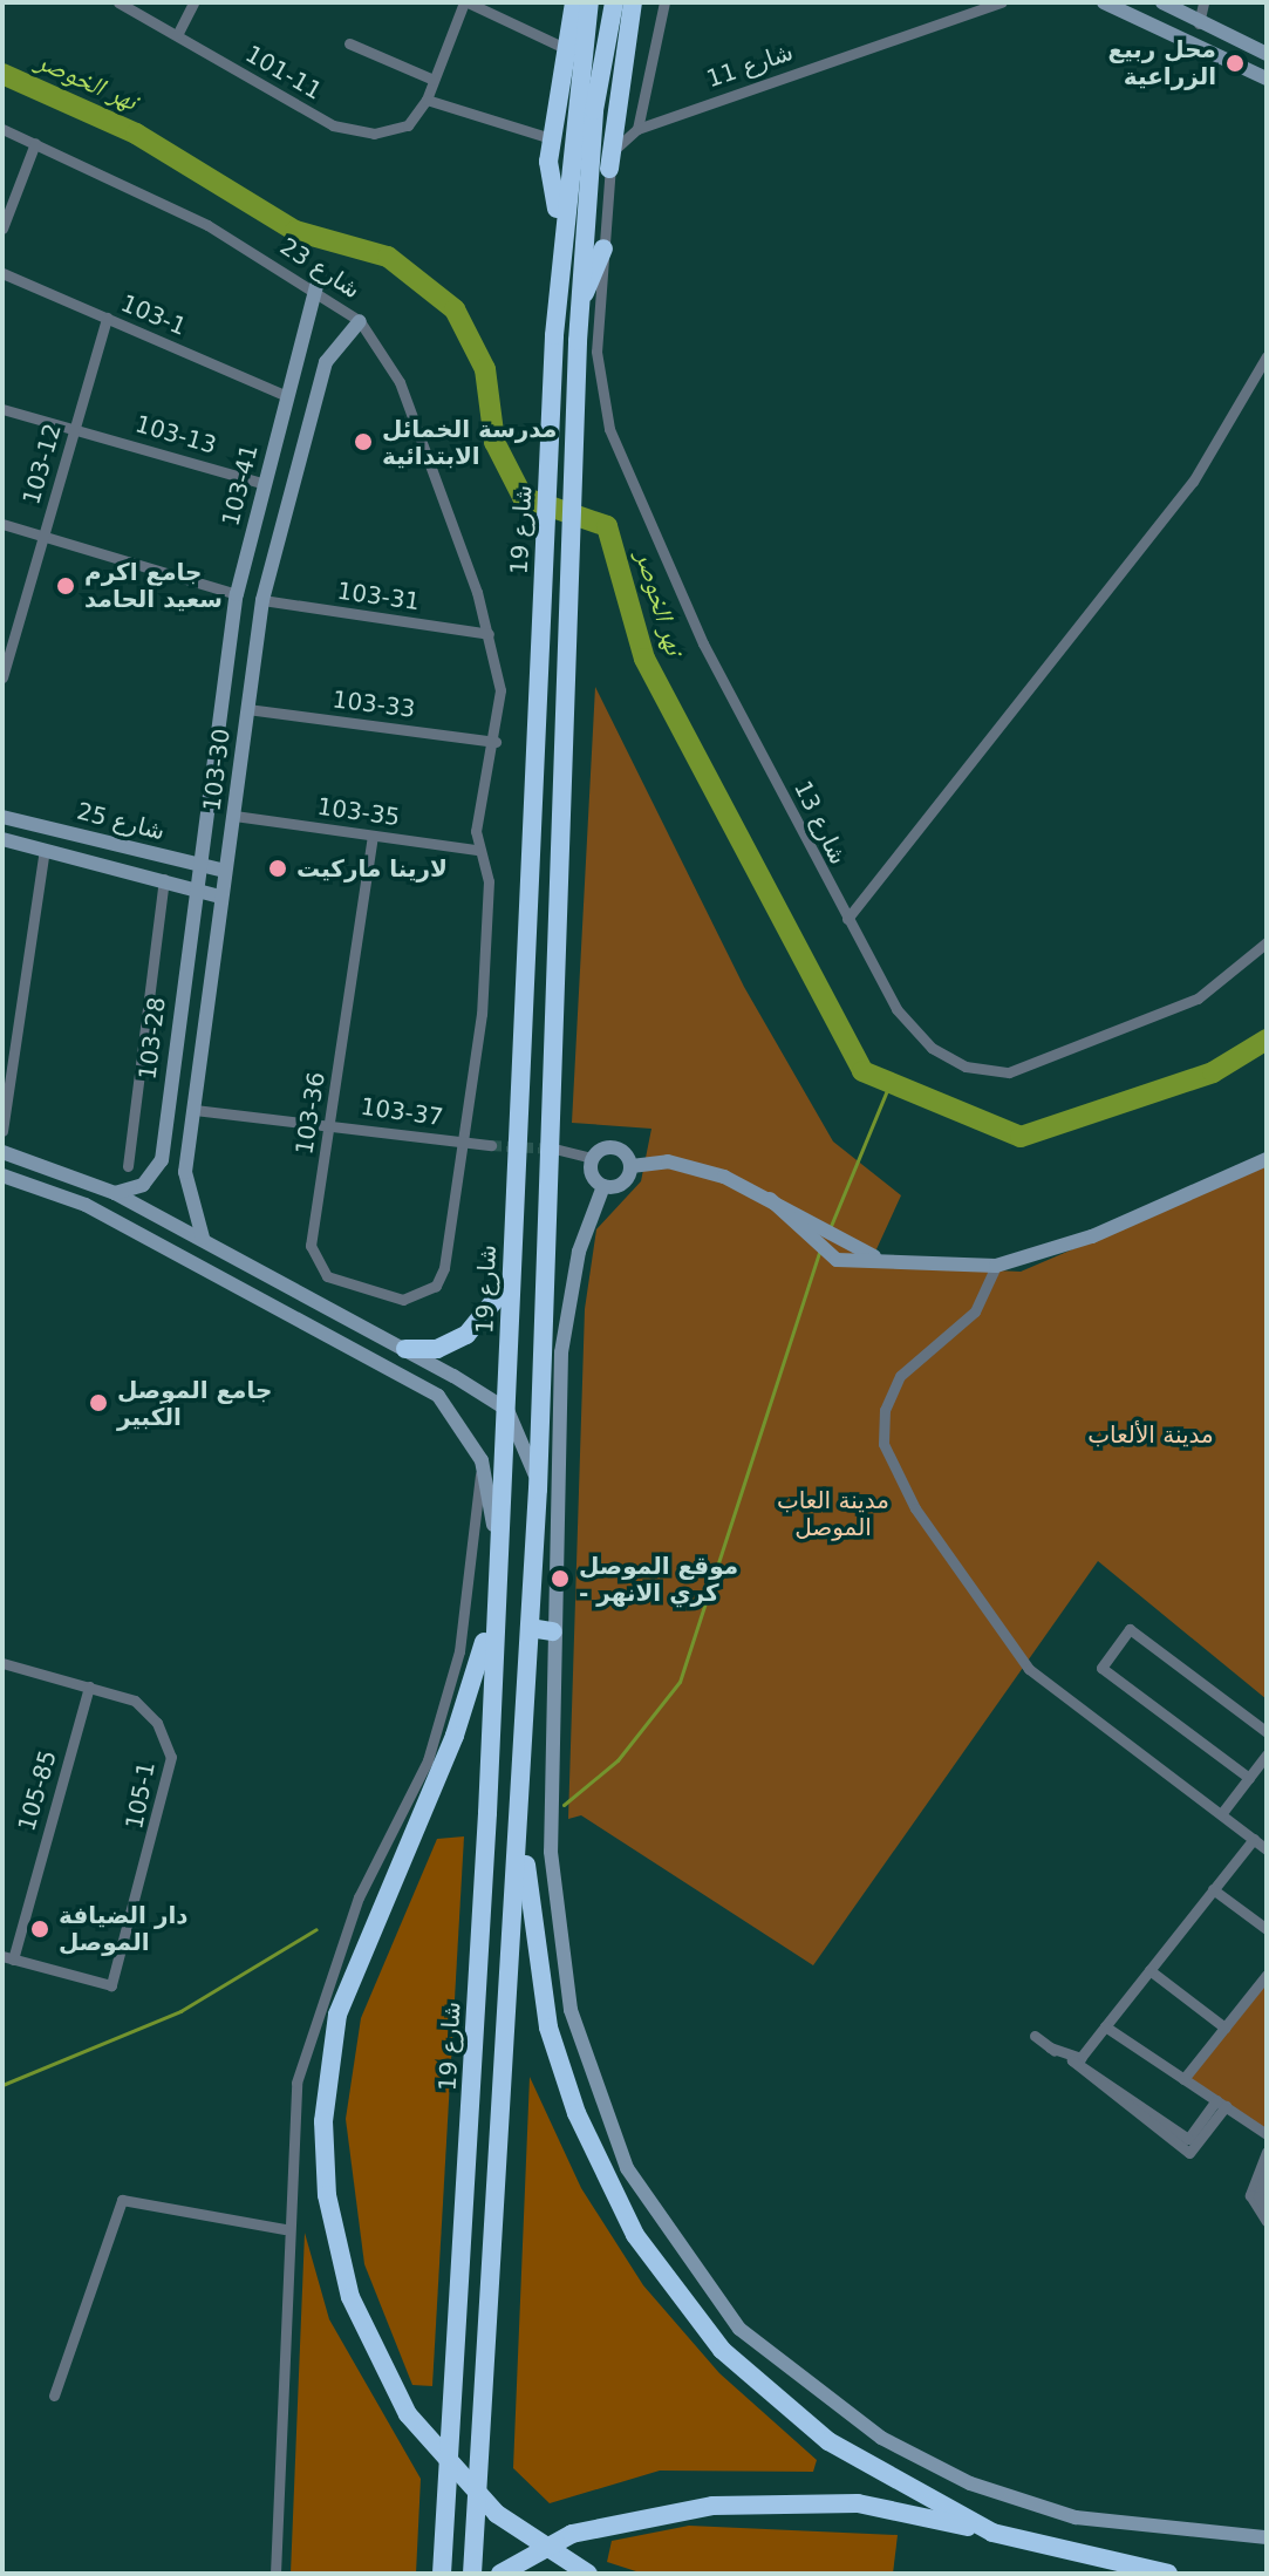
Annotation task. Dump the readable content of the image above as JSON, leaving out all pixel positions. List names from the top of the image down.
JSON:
{
  "streets": {
    "highway": ["شارع 19"],
    "main road": [
      "103-41",
      "103-30",
      "شارع 25",
      "103-28"
    ],
    "street": [
      "شارع 11",
      "101-11",
      "شارع 23",
      "103-1",
      "103-13",
      "103-12",
      "103-31",
      "103-33",
      "103-35",
      "شارع 13",
      "103-37",
      "103-36",
      "105-85",
      "105-1"
    ]
  },
  "crossings": [
    ["شارع 23", "103-41"],
    ["شارع 23", "103-31"],
    ["شارع 23", "103-33"],
    ["شارع 23", "103-30"],
    ["شارع 23", "103-35"],
    ["103-1", "103-12"],
    ["103-1", "103-41"],
    ["103-13", "103-12"],
    ["103-13", "103-41"],
    ["103-41", "شارع 25"],
    ["103-41", "103-28"],
    ["103-31", "103-30"],
    ["103-33", "103-30"],
    ["103-30", "103-35"],
    ["103-30", "شارع 25"],
    ["103-30", "103-37"],
    ["103-35", "103-36"],
    ["شارع 25", "103-28"],
    ["103-37", "103-36"],
    ["105-85", "105-1"]
  ],
  "water": ["نهر الخوصر"],
  "parks": ["مدينة الألعاب", "مدينة العاب الموصل"],
  "places": [
    "محل ربيع الزراعية",
    "مدرسة الخمائل الابتدائية",
    "جامع اكرم سعيد الحامد",
    "لارينا ماركيت",
    "جامع الموصل الكبير",
    "موقع الموصل - كري الانهر",
    "دار الضيافة الموصل"
  ]
}
